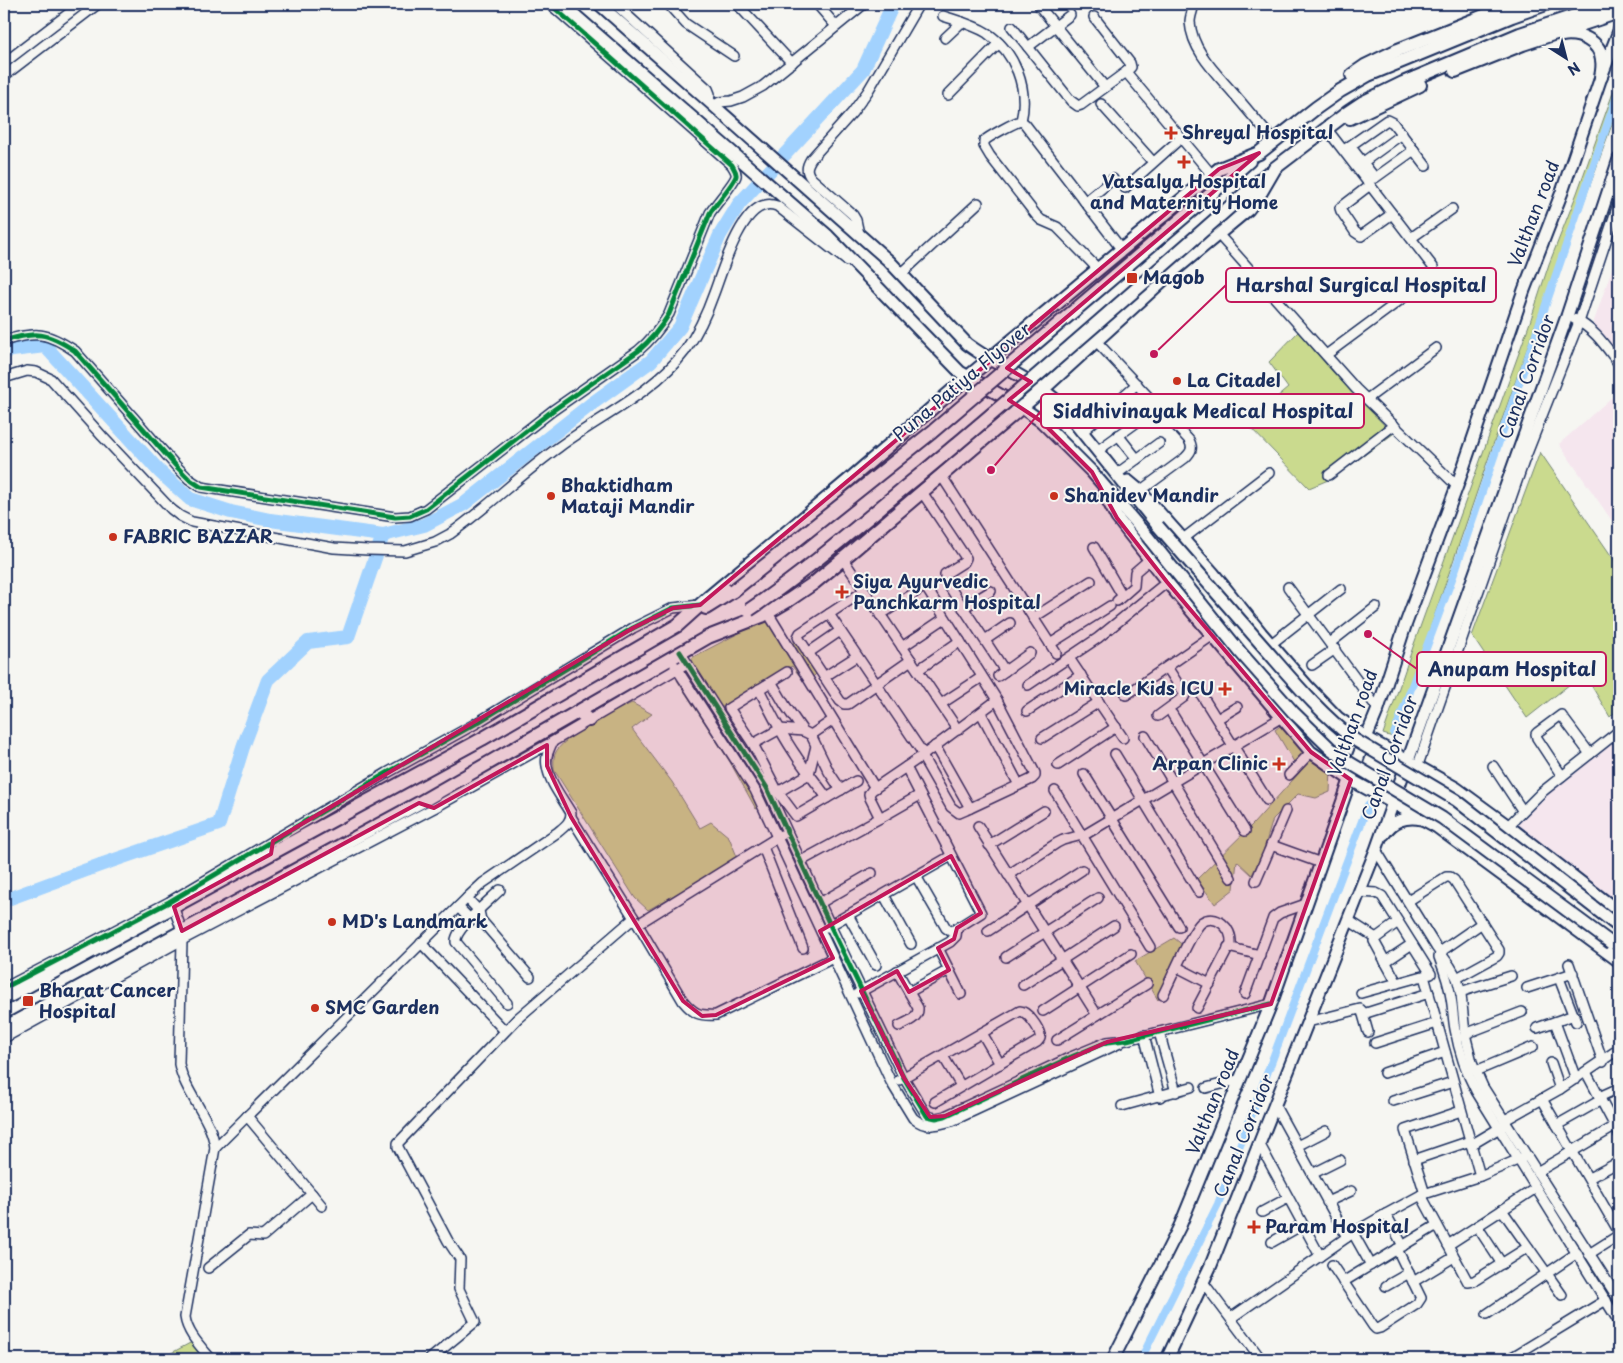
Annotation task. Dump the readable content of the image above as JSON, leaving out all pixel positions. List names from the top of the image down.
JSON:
{
  "streets": {
    "highway": ["Puna Patiya Flyover"],
    "main road": ["Valthan road", "Canal Corridor"]
  },
  "places": {
    "health": [
      "Shreyal Hospital",
      "Vatsalya Hospital and Maternity Home",
      "Siya Ayurvedic Panchkarm Hospital",
      "Miracle Kids ICU",
      "Arpan Clinic",
      "Param Hospital"
    ],
    "transit": ["Magob", "Bharat Cancer Hospital"],
    "other": [
      "Harshal Surgical Hospital",
      "La Citadel",
      "Siddhivinayak Medical Hospital",
      "Bhaktidham Mataji Mandir",
      "Shanidev Mandir",
      "FABRIC BAZZAR",
      "Anupam Hospital",
      "MD's Landmark",
      "SMC Garden"
    ]
  },
  "north": "bottom right"
}
